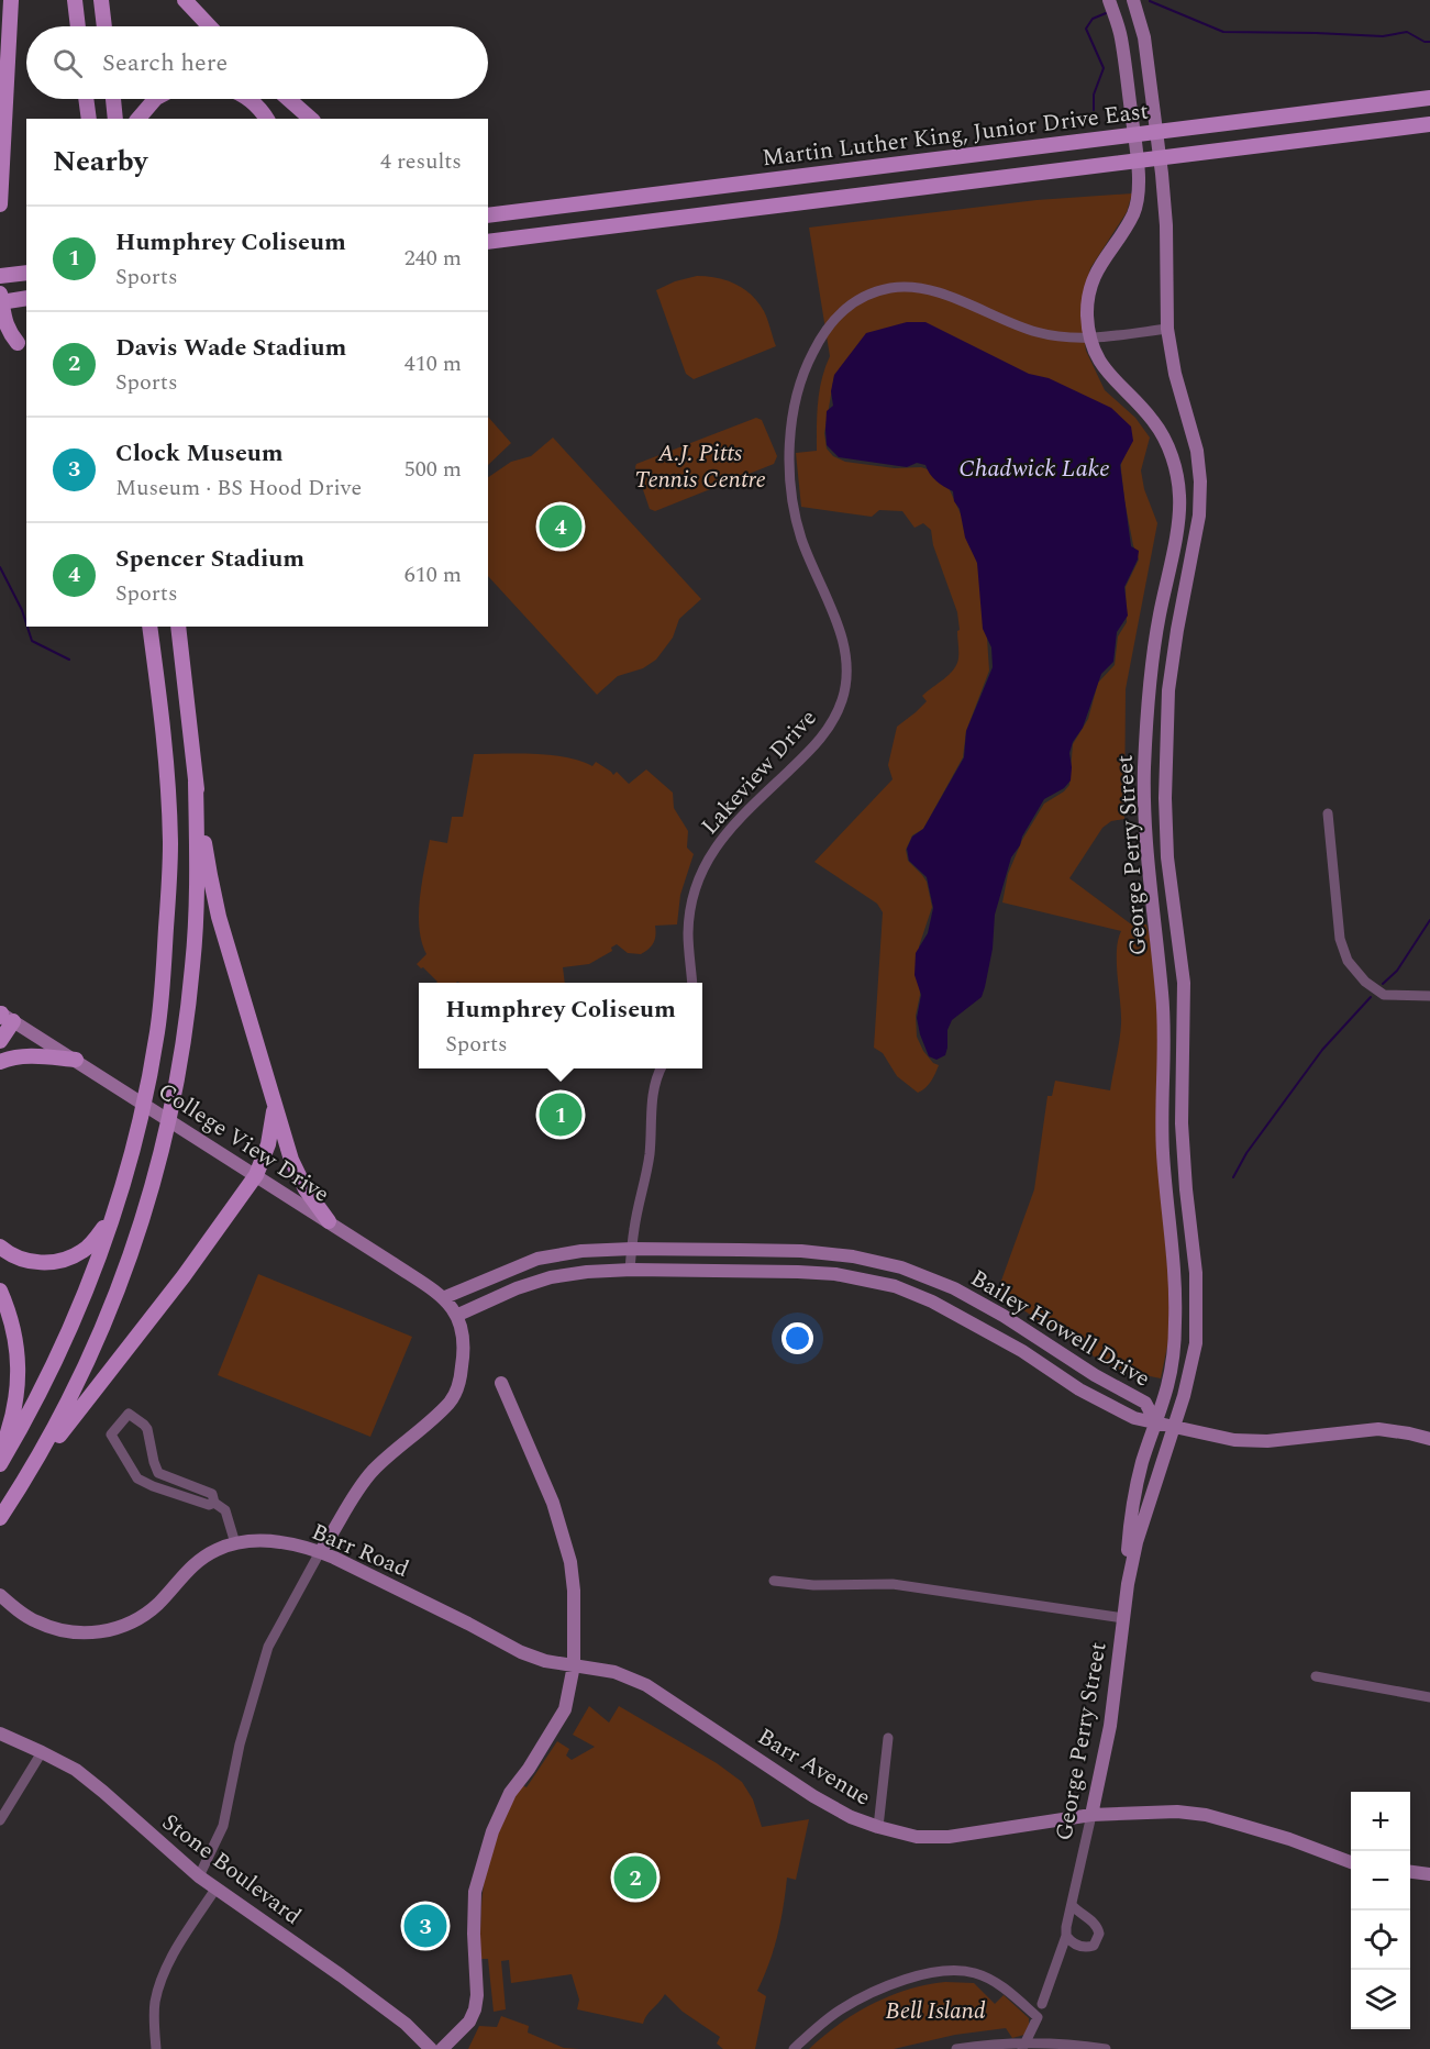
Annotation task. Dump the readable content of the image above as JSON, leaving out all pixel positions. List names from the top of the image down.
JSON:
{
  "streets": {
    "main road": ["Martin Luther King, Junior Drive East"],
    "street": [
      "Lakeview Drive",
      "George Perry Street",
      "College View Drive",
      "Bailey Howell Drive",
      "Barr Road",
      "Barr Avenue",
      "Stone Boulevard"
    ]
  },
  "crossings": [
    ["Martin Luther King, Junior Drive East", "George Perry Street"],
    ["Lakeview Drive", "George Perry Street"],
    ["George Perry Street", "Bailey Howell Drive"],
    ["George Perry Street", "Barr Avenue"],
    ["College View Drive", "Bailey Howell Drive"],
    ["Barr Road", "Barr Avenue"]
  ],
  "water": ["Chadwick Lake"],
  "parks": ["A.J. Pitts Tennis Centre", "Bell Island"],
  "page": {
    "search": "Search here",
    "heading": ["Nearby", "4 results"],
    "list": [
      {
        "mark": "1",
        "name": "Humphrey Coliseum",
        "note": "Sports",
        "value": "240 m"
      },
      {
        "mark": "2",
        "name": "Davis Wade Stadium",
        "note": "Sports",
        "value": "410 m"
      },
      {
        "mark": "3",
        "name": "Clock Museum",
        "note": "Museum · BS Hood Drive",
        "value": "500 m"
      },
      {
        "mark": "4",
        "name": "Spencer Stadium",
        "note": "Sports",
        "value": "610 m"
      }
    ],
    "pins": [
      "4",
      "1",
      "2",
      "3"
    ],
    "popup": ["Humphrey Coliseum", "Sports"],
    "map_buttons": ["+", "−"]
  }
}
